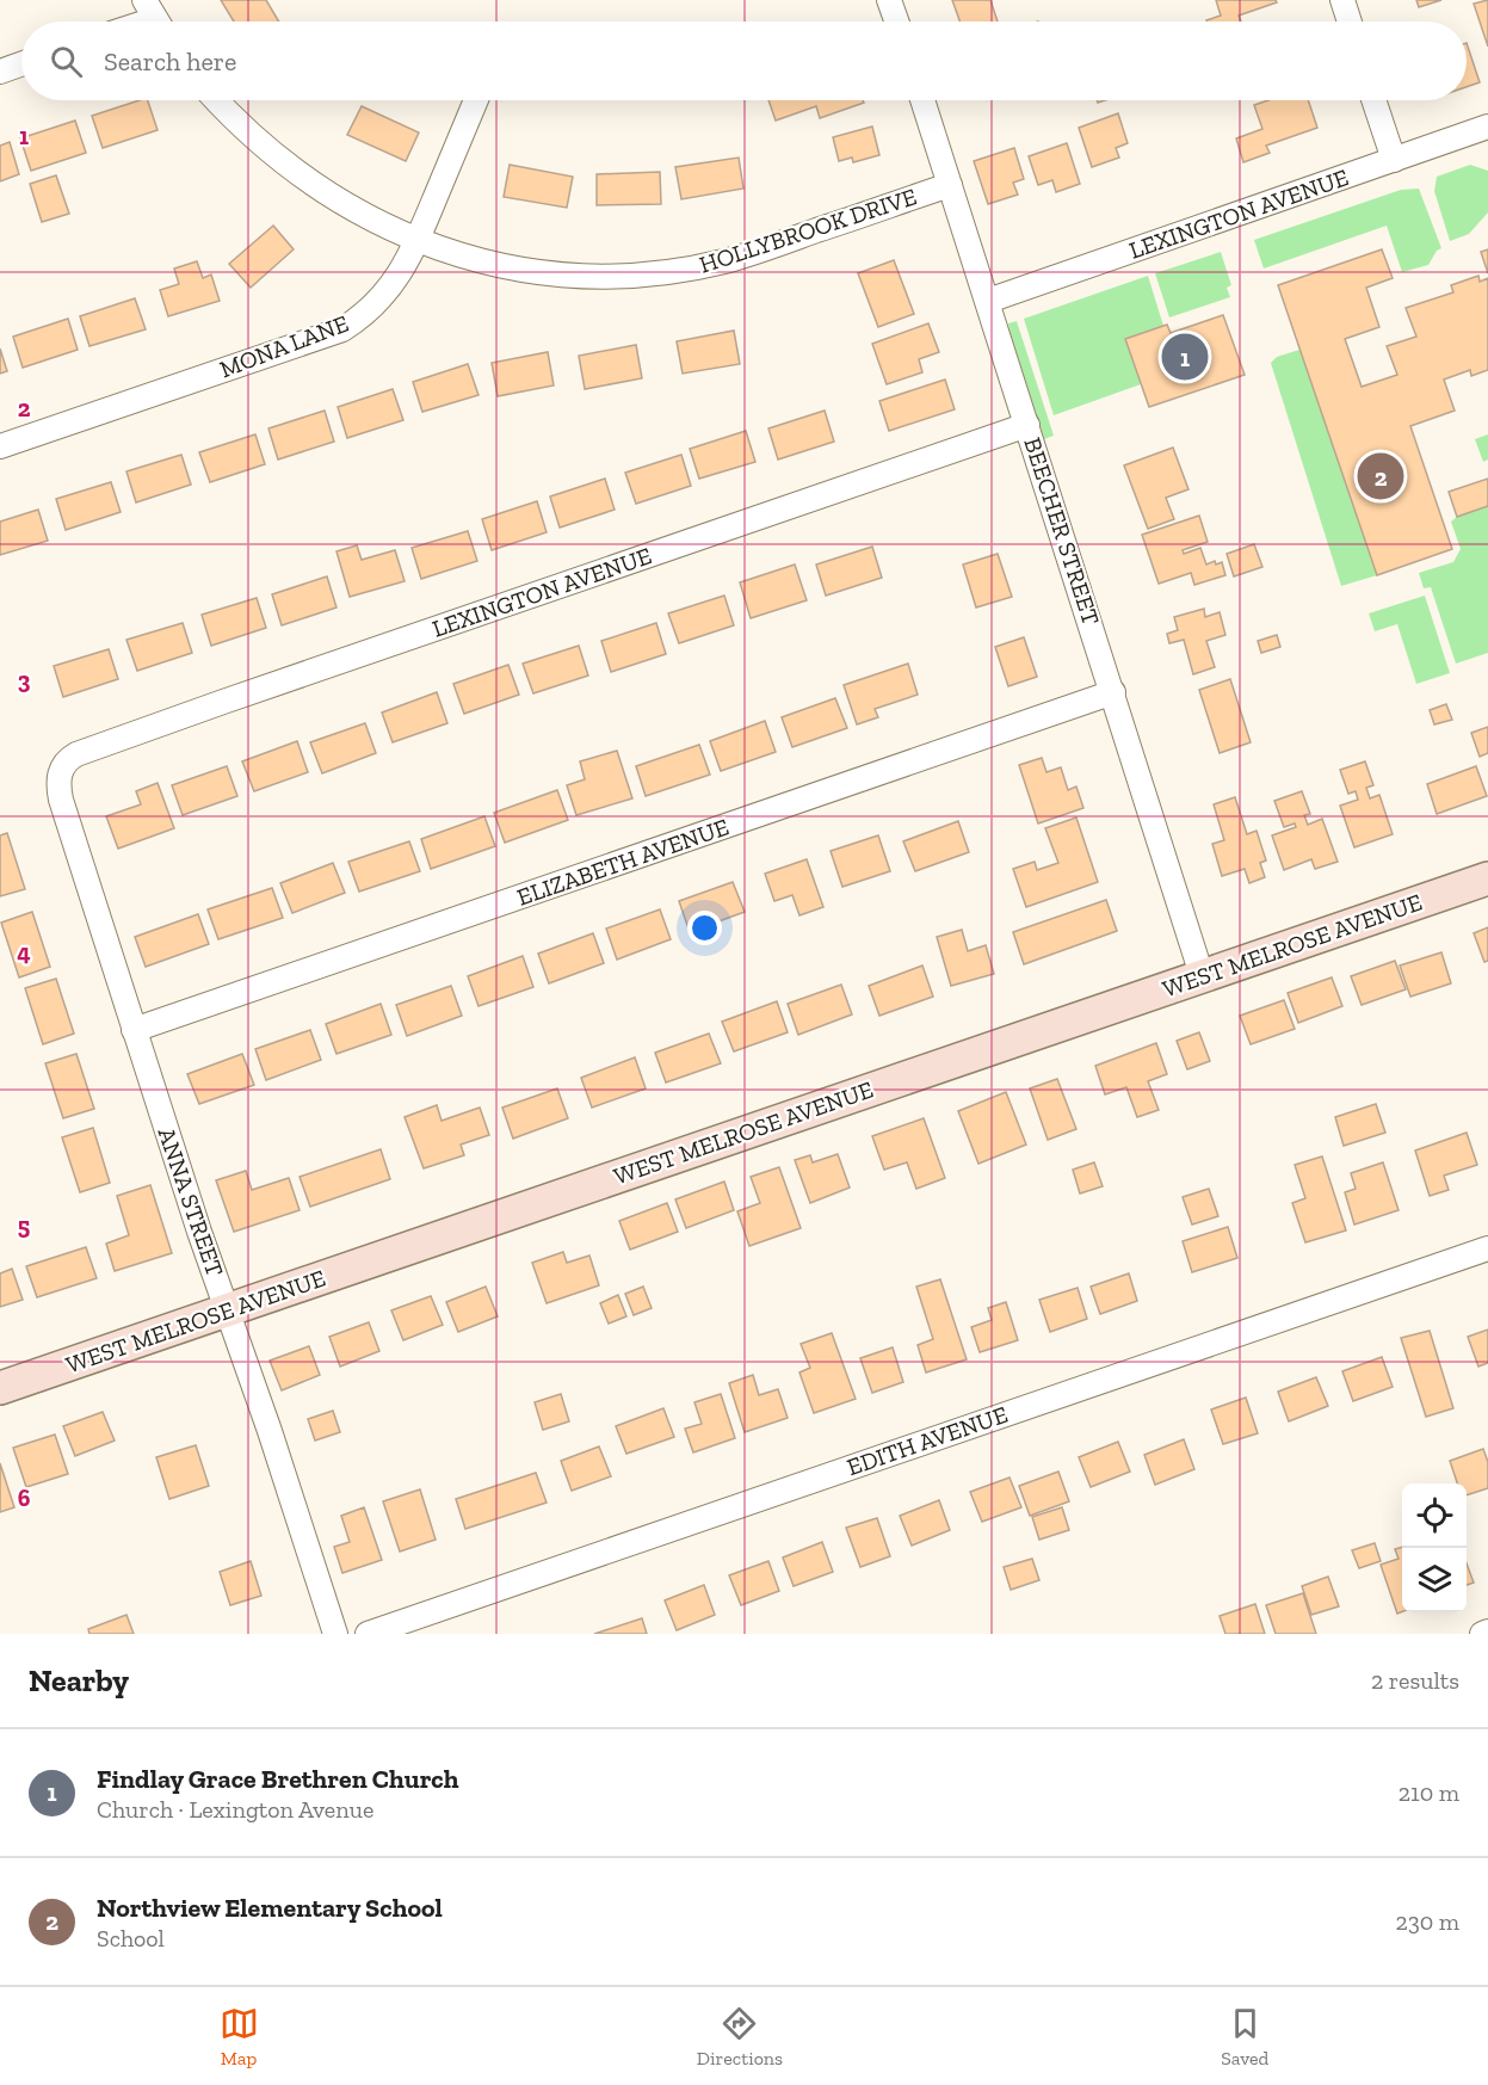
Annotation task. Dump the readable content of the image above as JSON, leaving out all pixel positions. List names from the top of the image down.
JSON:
{
  "streets": {
    "street": [
      "LEXINGTON AVENUE",
      "HOLLYBROOK DRIVE",
      "MONA LANE",
      "BEECHER STREET",
      "ELIZABETH AVENUE",
      "WEST MELROSE AVENUE",
      "ANNA STREET",
      "EDITH AVENUE"
    ]
  },
  "crossings": [
    ["LEXINGTON AVENUE", "BEECHER STREET"],
    ["LEXINGTON AVENUE", "ANNA STREET"],
    ["HOLLYBROOK DRIVE", "MONA LANE"],
    ["HOLLYBROOK DRIVE", "BEECHER STREET"],
    ["BEECHER STREET", "ELIZABETH AVENUE"],
    ["BEECHER STREET", "WEST MELROSE AVENUE"],
    ["ELIZABETH AVENUE", "ANNA STREET"],
    ["WEST MELROSE AVENUE", "ANNA STREET"]
  ],
  "page": {
    "search": "Search here",
    "pins": ["1", "2"],
    "heading": ["Nearby", "2 results"],
    "list": [
      {
        "mark": "1",
        "name": "Findlay Grace Brethren Church",
        "note": "Church · Lexington Avenue",
        "value": "210 m"
      },
      {
        "mark": "2",
        "name": "Northview Elementary School",
        "note": "School",
        "value": "230 m"
      }
    ],
    "nav": ["Map", "Directions", "Saved"]
  },
  "grid": {
    "rows": [
      "1",
      "2",
      "3",
      "4",
      "5",
      "6"
    ]
  }
}
